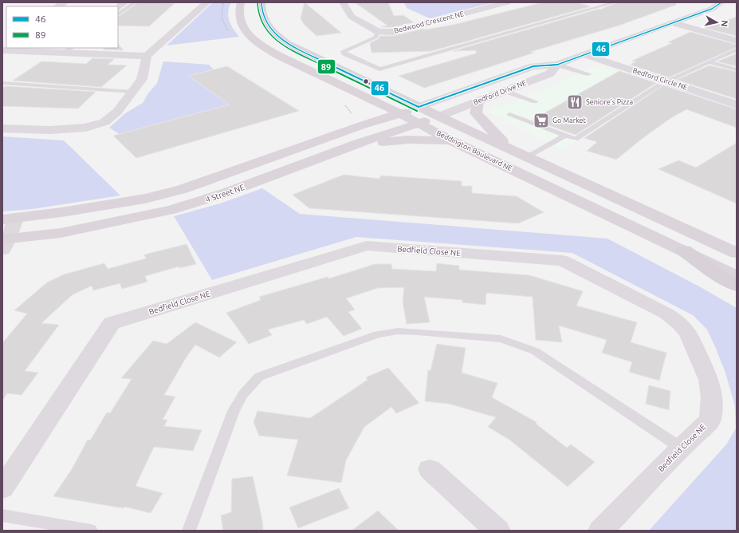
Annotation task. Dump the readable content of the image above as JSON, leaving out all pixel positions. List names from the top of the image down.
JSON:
{
  "streets": {
    "main road": ["Beddington Boulevard NE", "4 Street NE"],
    "street": [
      "Bedwood Crescent NE",
      "Bedford Circle NE",
      "Bedford Drive NE",
      "Bedfield Close NE"
    ]
  },
  "crossings": [
    ["Bedford Circle NE", "Bedford Drive NE"],
    ["Bedford Drive NE", "Beddington Boulevard NE"],
    ["Bedford Drive NE", "4 Street NE"],
    ["Beddington Boulevard NE", "4 Street NE"]
  ],
  "places": {
    "restaurant": ["Seniore's Pizza"],
    "supermarket": ["Go Market"]
  },
  "lines": ["transit line 46", "transit line 89"],
  "legend": ["46", "89"],
  "north": "right"
}
